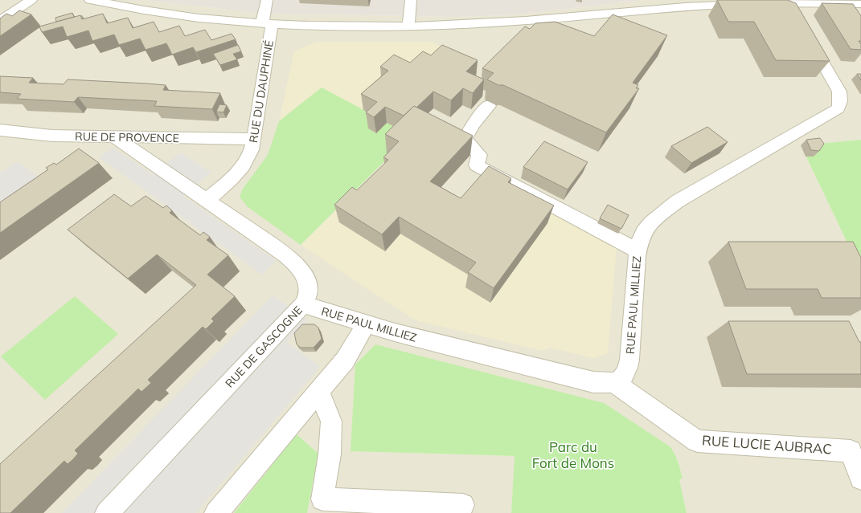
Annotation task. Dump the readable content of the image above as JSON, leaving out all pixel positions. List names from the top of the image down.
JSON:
{
  "streets": {
    "street": [
      "RUE DU DAUPHINÉ",
      "RUE DE PROVENCE",
      "RUE PAUL MILLIEZ",
      "RUE DE GASCOGNE",
      "RUE LUCIE AUBRAC"
    ]
  },
  "crossings": [
    ["RUE DU DAUPHINÉ", "RUE DE PROVENCE"],
    ["RUE DU DAUPHINÉ", "RUE DE GASCOGNE"],
    ["RUE DE PROVENCE", "RUE DE GASCOGNE"],
    ["RUE PAUL MILLIEZ", "RUE DE GASCOGNE"],
    ["RUE PAUL MILLIEZ", "RUE LUCIE AUBRAC"]
  ],
  "parks": ["Parc du Fort de Mons"]
}
